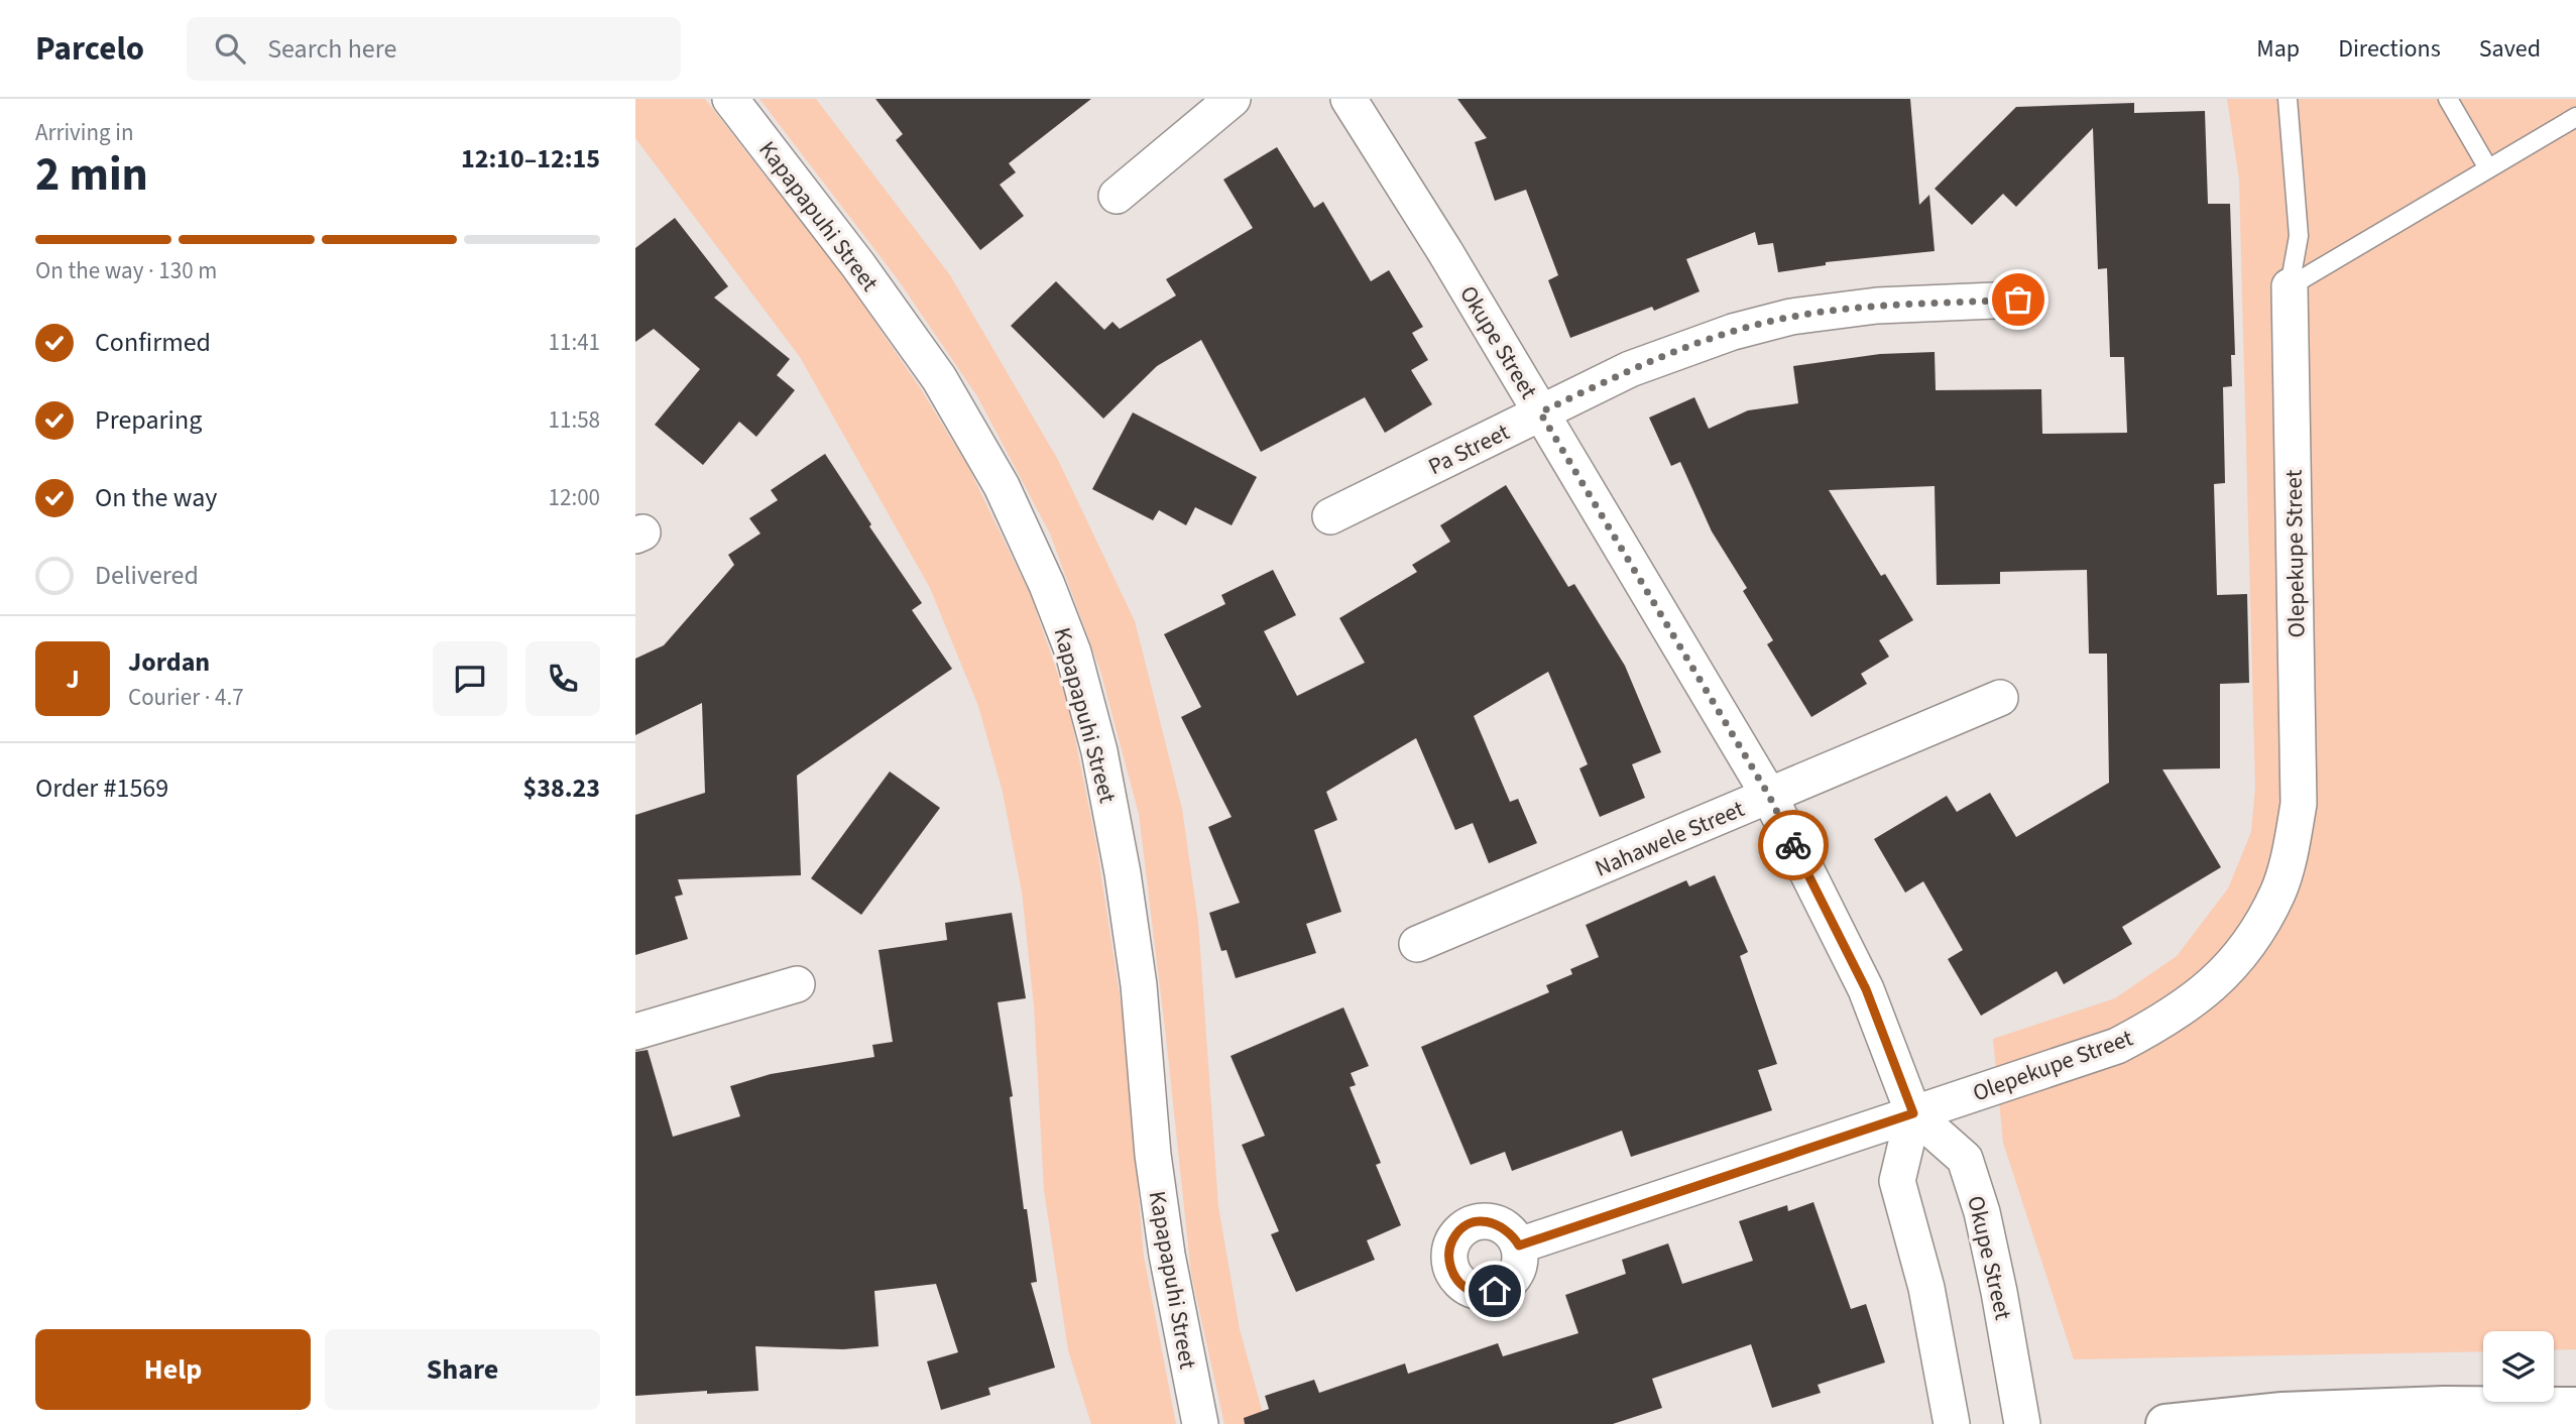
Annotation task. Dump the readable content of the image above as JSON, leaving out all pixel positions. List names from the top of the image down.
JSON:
{
  "streets": {
    "street": [
      "Kapapapuhi Street",
      "Okupe Street",
      "Pa Street",
      "Olepekupe Street",
      "Nahawele Street"
    ]
  },
  "crossings": [
    ["Okupe Street", "Pa Street"],
    ["Okupe Street", "Olepekupe Street"],
    ["Okupe Street", "Nahawele Street"]
  ],
  "page": {
    "header": "Parcelo",
    "search": "Search here",
    "nav": ["Map", "Directions", "Saved"],
    "heading": ["2 min", "Arriving in", "12:10–12:15"],
    "panel": [
      "Jordan",
      "Courier · 4.7",
      "Order #1569",
      "$38.23"
    ],
    "bar": "On the way · 130 m",
    "list": [
      ["Confirmed", "11:41"],
      ["Preparing", "11:58"],
      ["On the way", "12:00"],
      "Delivered"
    ],
    "round": "J",
    "buttons": ["Help", "Share"]
  }
}
